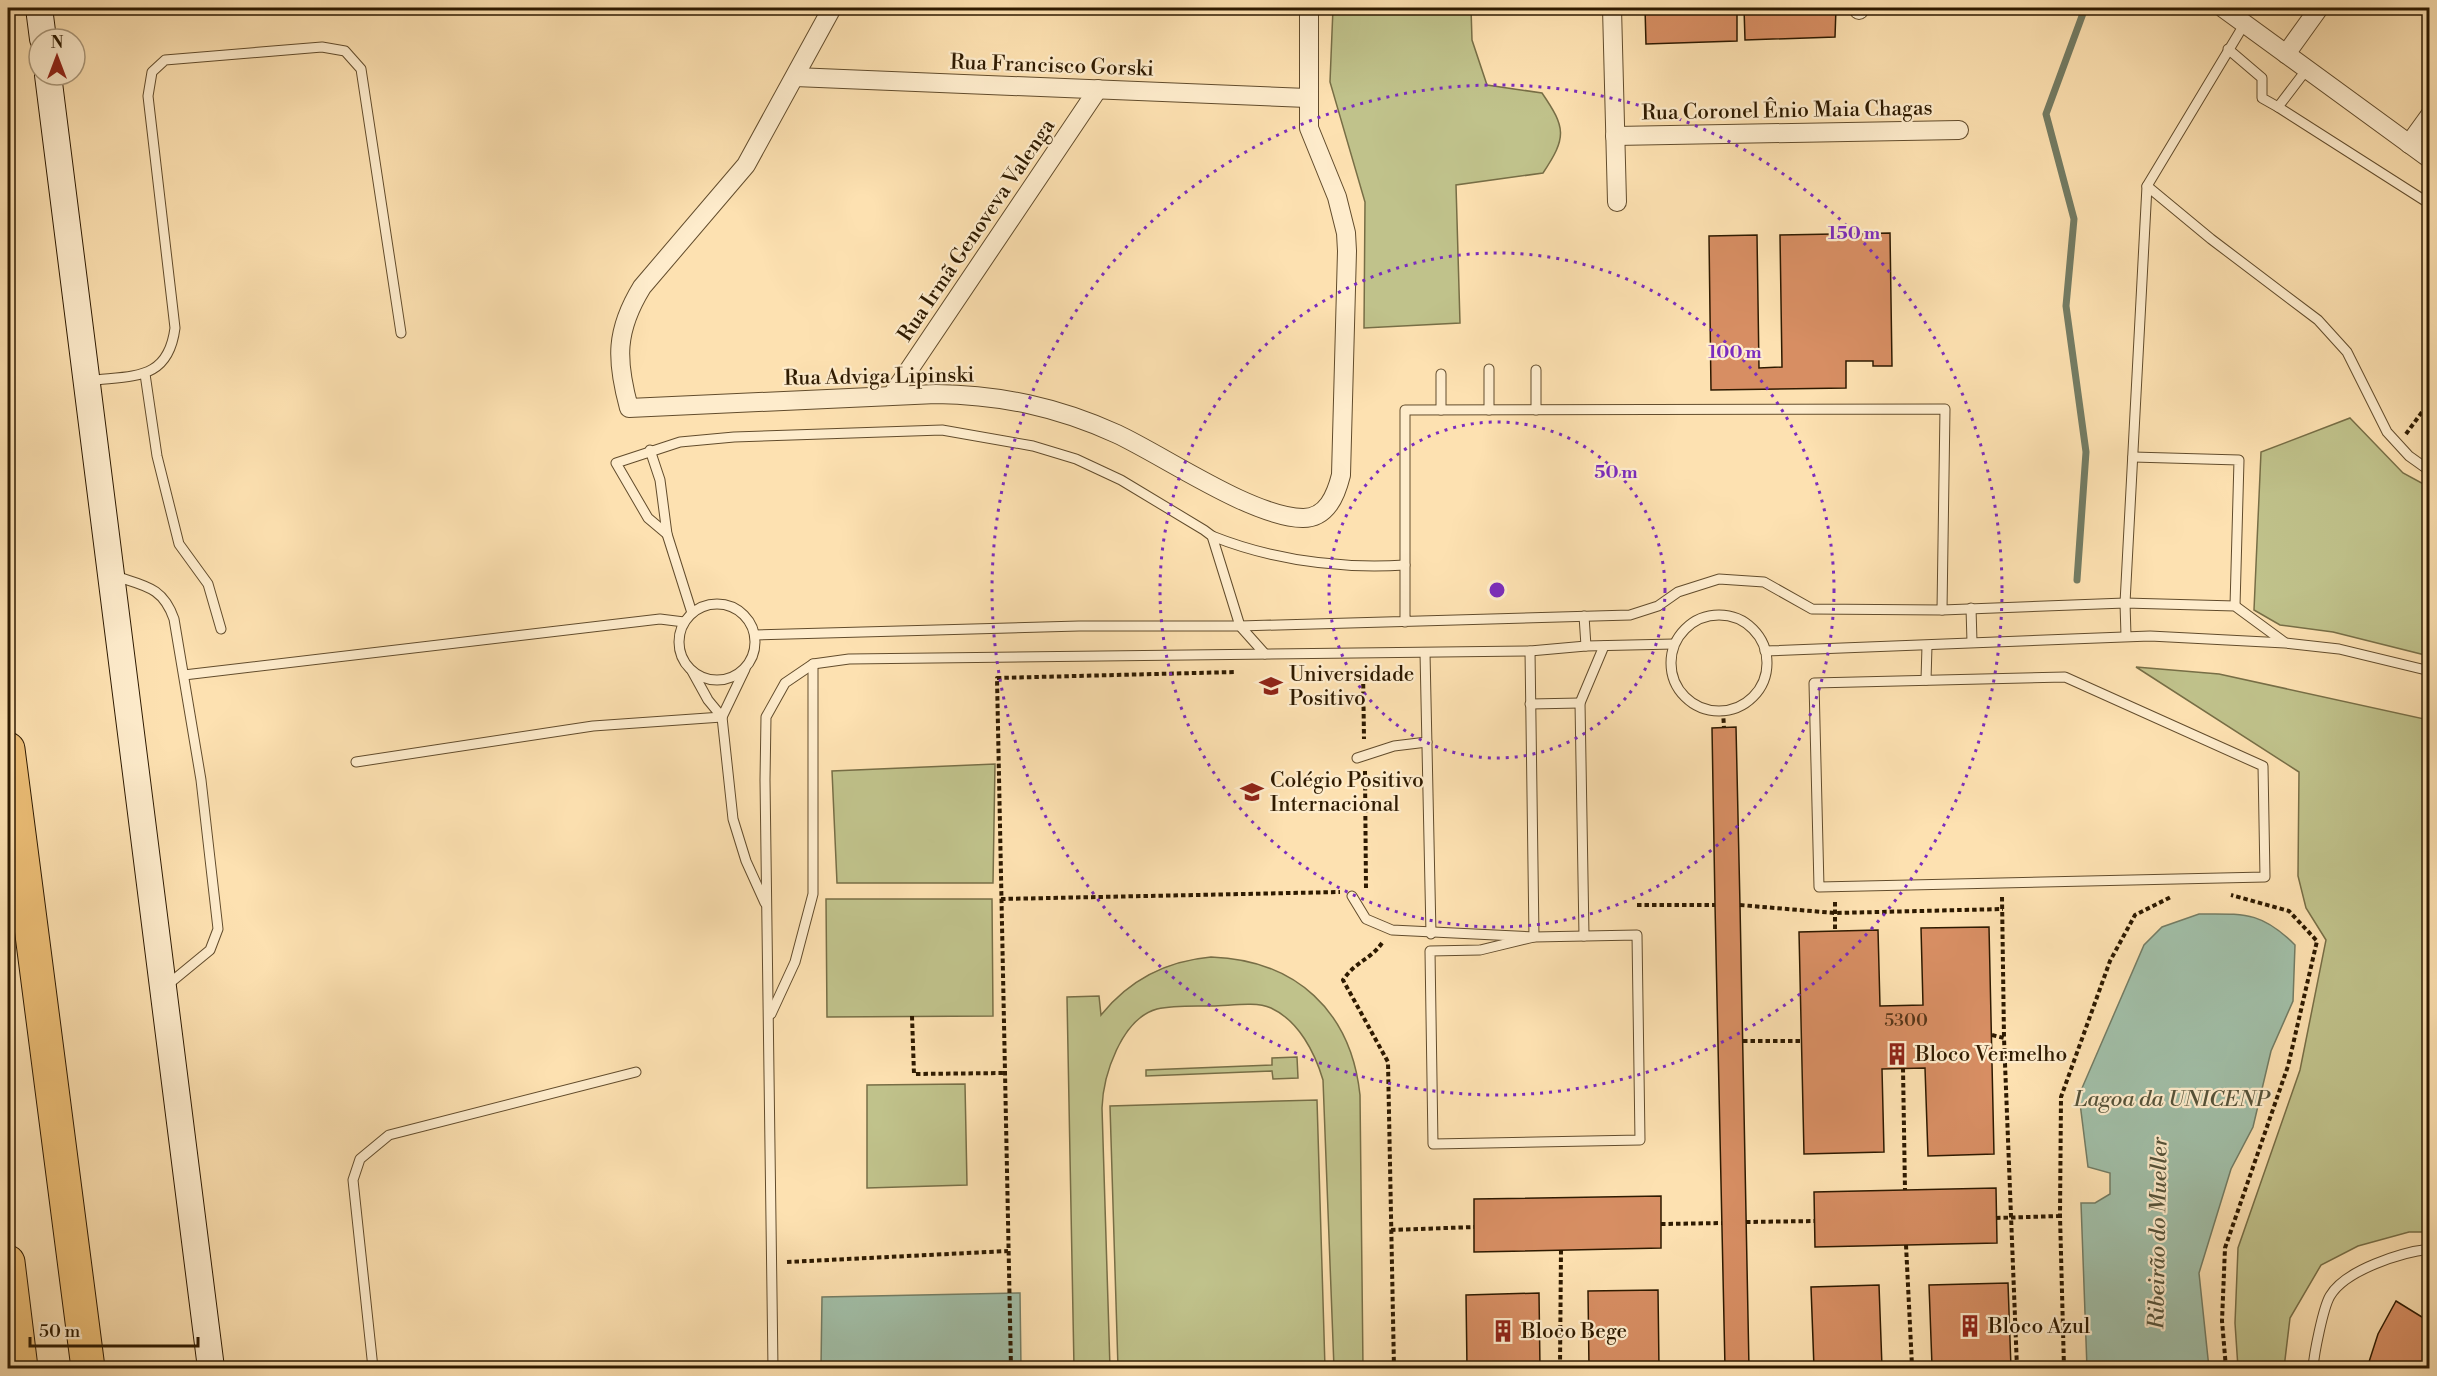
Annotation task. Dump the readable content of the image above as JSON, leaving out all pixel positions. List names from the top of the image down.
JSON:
{
  "streets": {
    "street": [
      "Rua Francisco Gorski",
      "Rua Coronel Ênio Maia Chagas",
      "Rua Irmã Genoveva Valenga",
      "Rua Adviga Lipinski"
    ]
  },
  "crossings": [
    ["Rua Francisco Gorski", "Rua Irmã Genoveva Valenga"],
    ["Rua Francisco Gorski", "Rua Adviga Lipinski"],
    ["Rua Irmã Genoveva Valenga", "Rua Adviga Lipinski"]
  ],
  "water": ["Lagoa da UNICENP", "Ribeirão do Mueller"],
  "places": {
    "school or university": ["Universidade Positivo", "Colégio Positivo Internacional"],
    "building": ["Bloco Vermelho", "Bloco Azul", "Bloco Bege"]
  },
  "house_numbers": ["5300"],
  "scale_bar": "50 m",
  "north": "top",
  "rings": ["150 m", "100 m", "50 m"]
}
